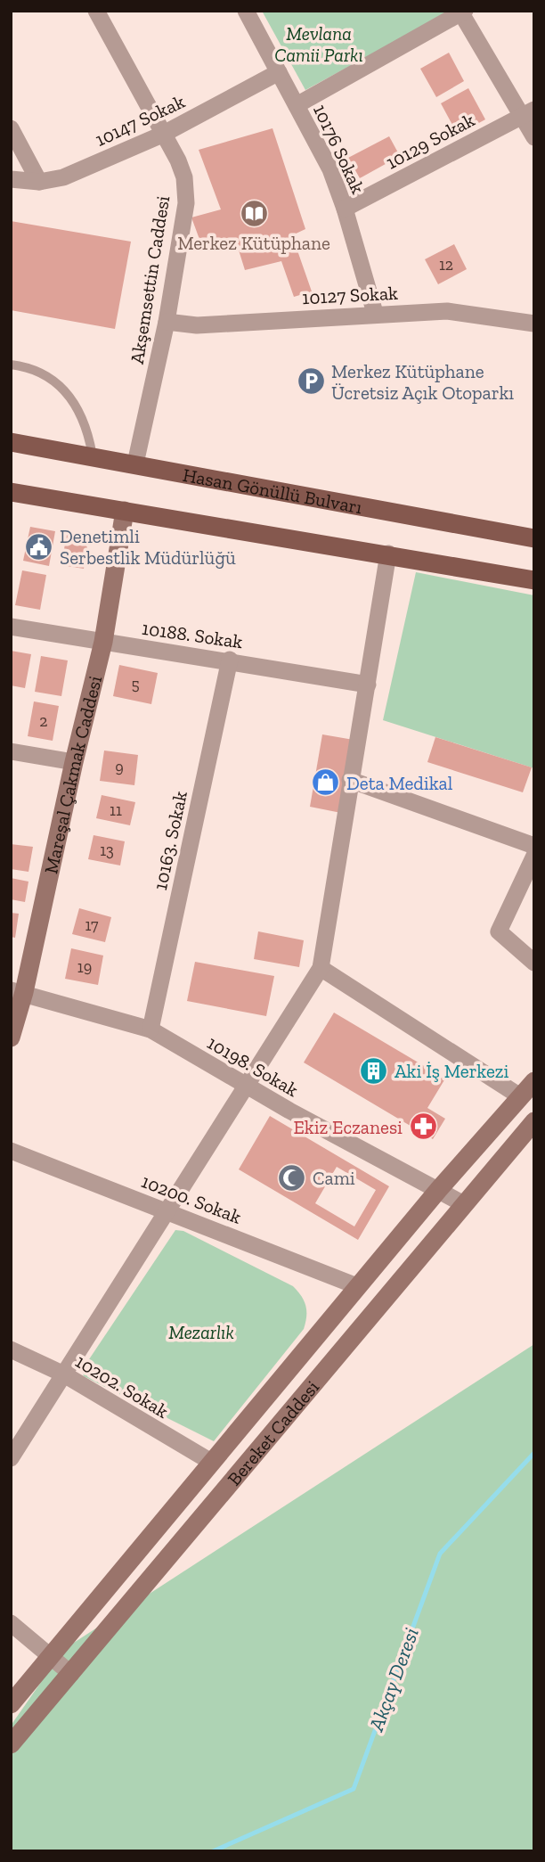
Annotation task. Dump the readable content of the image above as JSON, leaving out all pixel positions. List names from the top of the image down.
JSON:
{
  "streets": {
    "main road": ["Hasan Gönüllü Bulvarı"],
    "street": [
      "10147 Sokak",
      "10129 Sokak",
      "10176 Sokak",
      "Akşemsettin Caddesi",
      "10127 Sokak",
      "10188. Sokak",
      "Mareşal Çakmak Caddesi",
      "10163. Sokak",
      "10198. Sokak",
      "10200. Sokak",
      "10202. Sokak",
      "Bereket Caddesi"
    ]
  },
  "crossings": [
    ["10147 Sokak", "10176 Sokak"],
    ["10147 Sokak", "Akşemsettin Caddesi"],
    ["10129 Sokak", "10176 Sokak"],
    ["10176 Sokak", "10127 Sokak"],
    ["Akşemsettin Caddesi", "10127 Sokak"],
    ["Akşemsettin Caddesi", "Hasan Gönüllü Bulvarı"],
    ["10188. Sokak", "Mareşal Çakmak Caddesi"],
    ["10188. Sokak", "10163. Sokak"],
    ["Mareşal Çakmak Caddesi", "10198. Sokak"],
    ["10163. Sokak", "10198. Sokak"],
    ["10198. Sokak", "Bereket Caddesi"],
    ["10200. Sokak", "Bereket Caddesi"],
    ["10202. Sokak", "Bereket Caddesi"]
  ],
  "water": ["Akçay Deresi"],
  "parks": ["Mevlana Camii Parkı", "Mezarlık"],
  "places": {
    "library": ["Merkez Kütüphane"],
    "parking": ["Merkez Kütüphane Ücretsiz Açık Otoparkı"],
    "public building": ["Denetimli Serbestlik Müdürlüğü"],
    "shop": ["Deta Medikal"],
    "building": ["Aki İş Merkezi"],
    "pharmacy": ["Ekiz Eczanesi"],
    "mosque": ["Cami"]
  },
  "house_numbers": [
    "12",
    "5",
    "2",
    "9",
    "11",
    "13",
    "17",
    "19"
  ]
}
